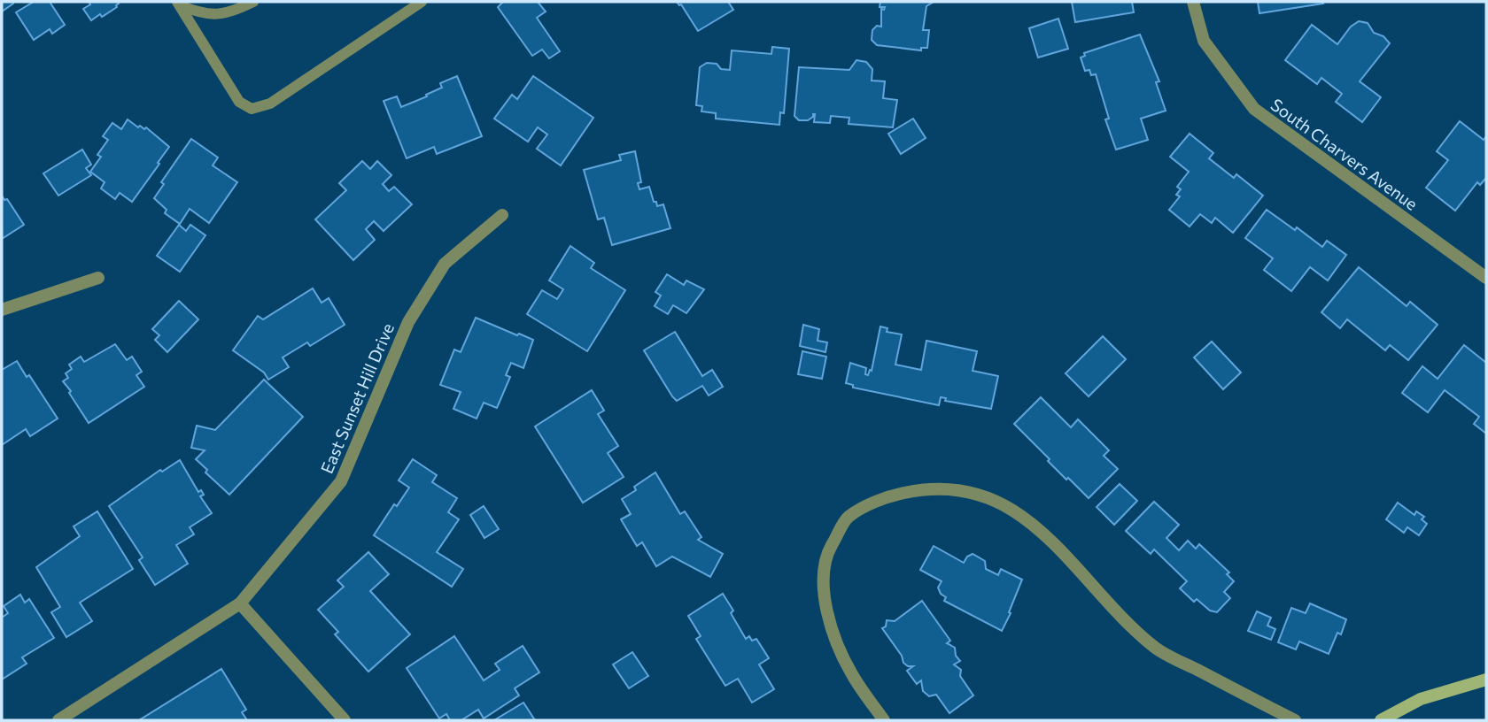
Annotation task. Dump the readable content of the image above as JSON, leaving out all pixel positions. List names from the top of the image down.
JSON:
{
  "streets": {
    "street": ["South Charvers Avenue", "East Sunset Hill Drive"]
  }
}
